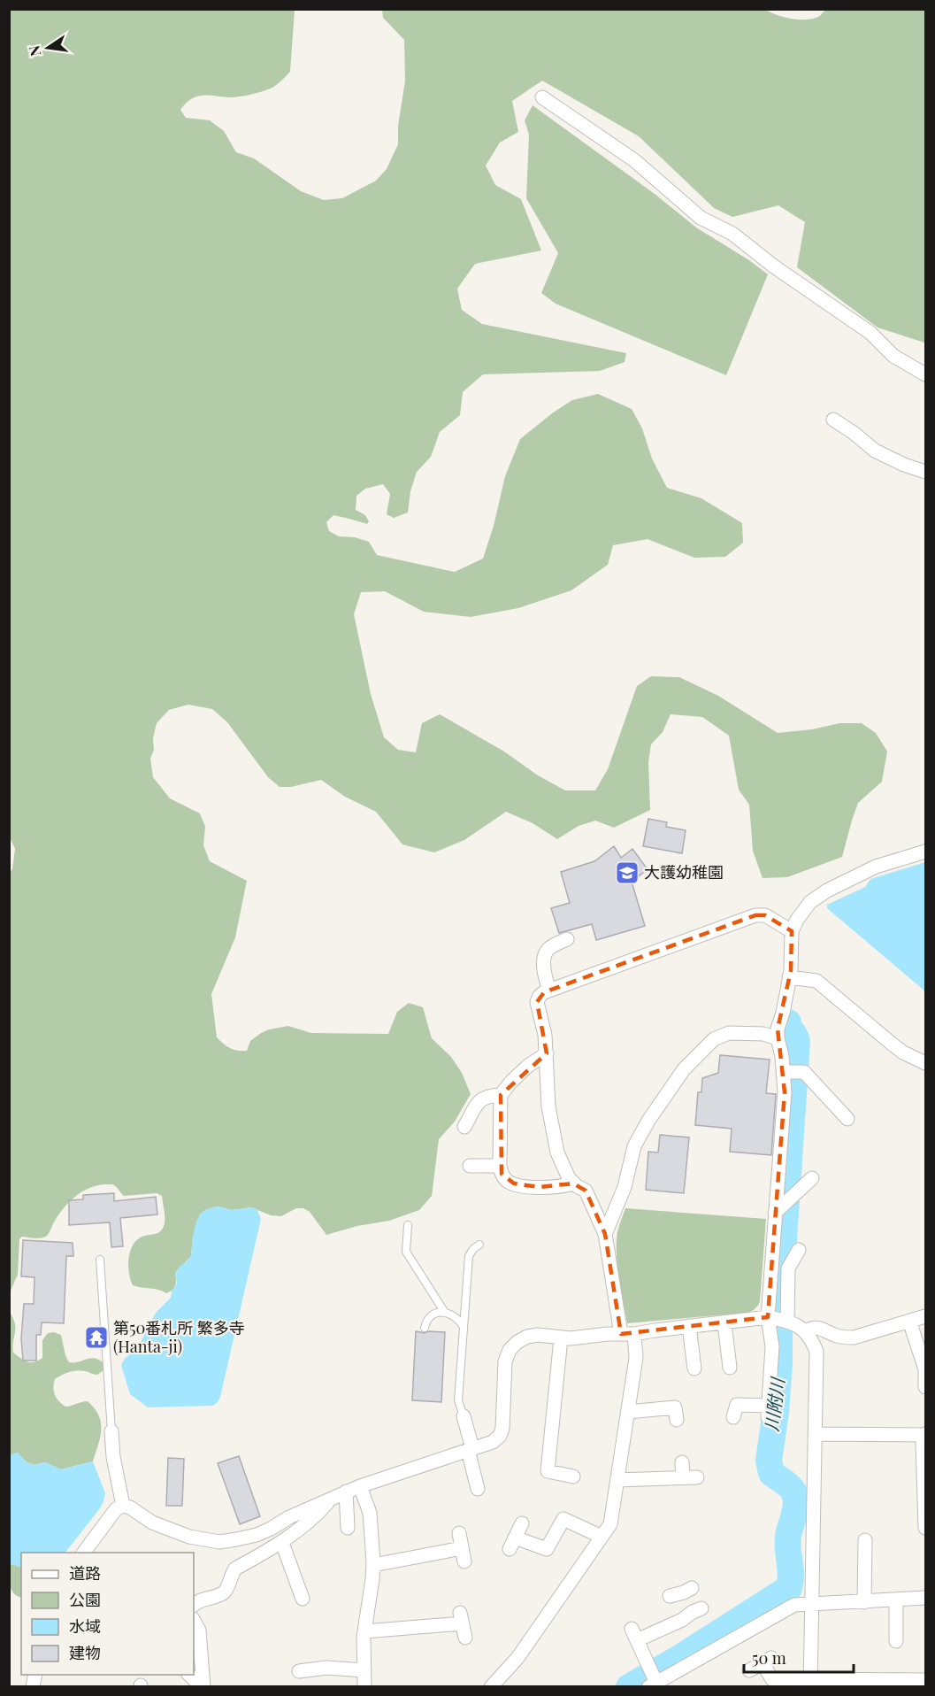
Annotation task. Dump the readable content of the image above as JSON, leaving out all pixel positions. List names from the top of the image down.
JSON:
{
  "water": ["川附川"],
  "places": {
    "school or university": ["大護幼稚園"],
    "temple": ["第50番札所 繁多寺 (Hanta-ji)"]
  },
  "legend": [
    "道路",
    "公園",
    "水域",
    "建物"
  ],
  "scale_bar": "50 m",
  "north": "left"
}
